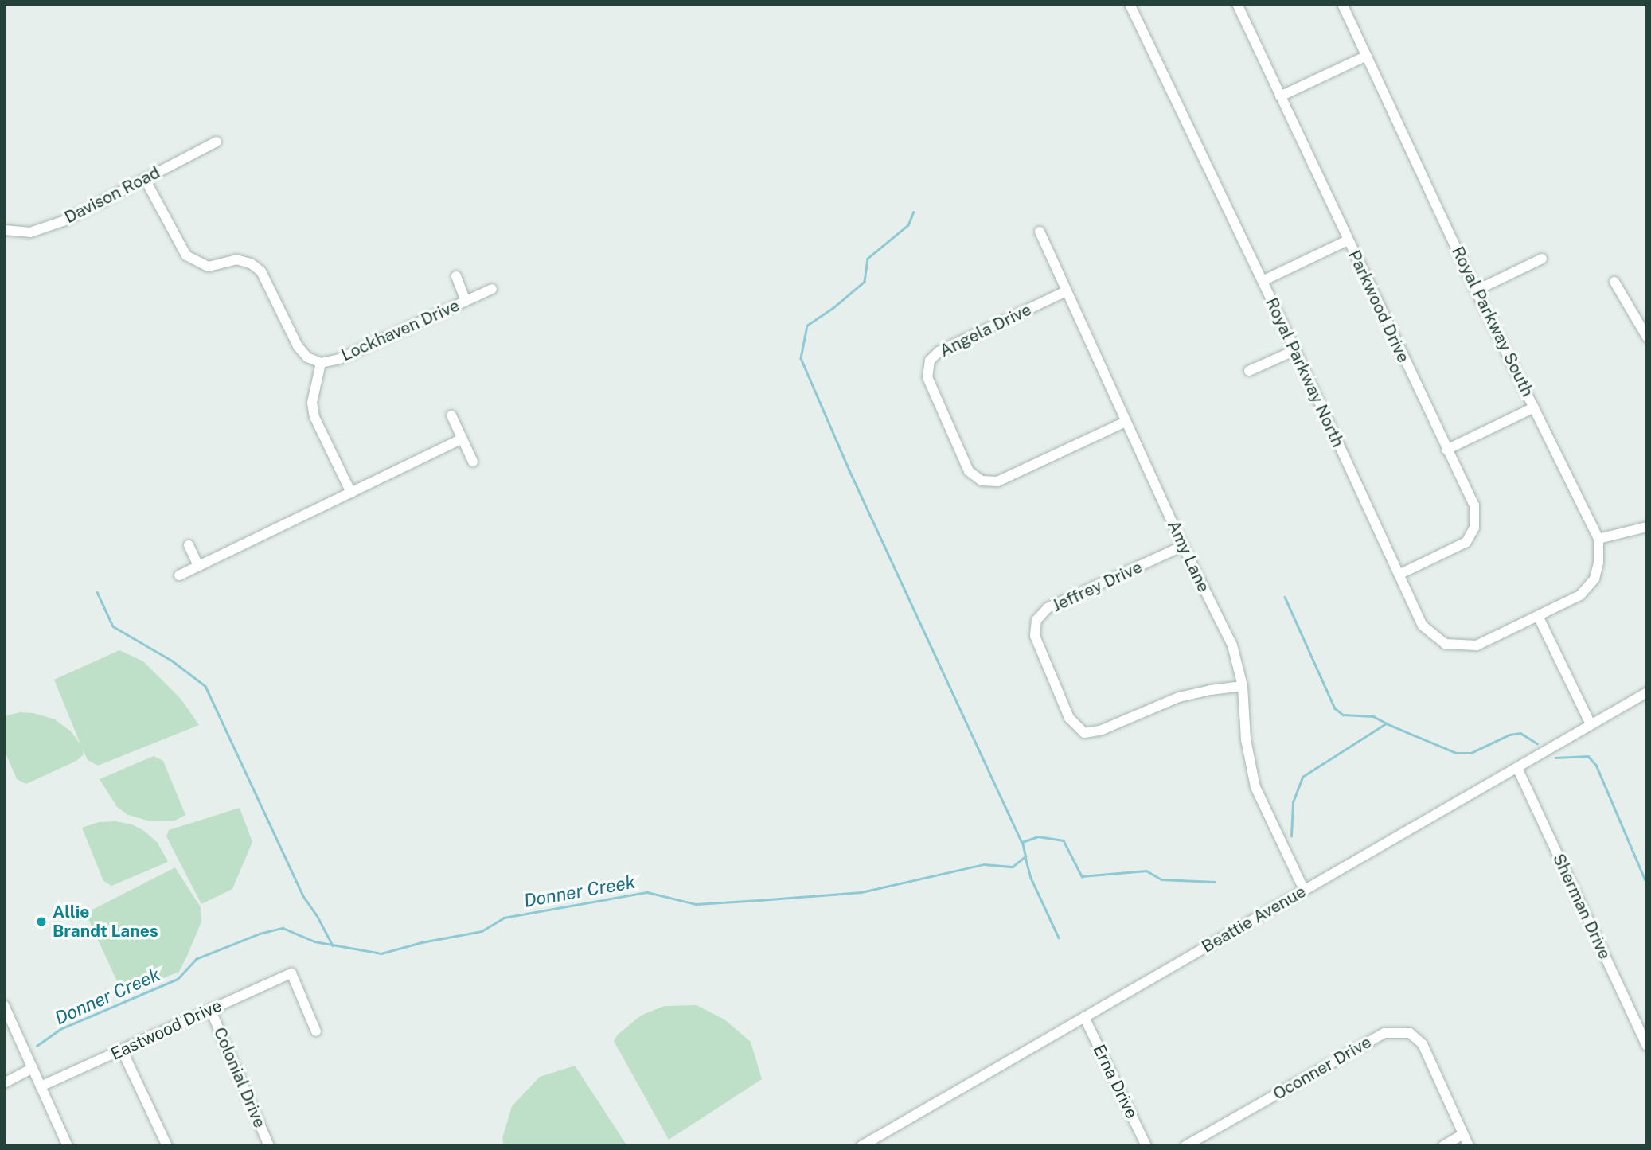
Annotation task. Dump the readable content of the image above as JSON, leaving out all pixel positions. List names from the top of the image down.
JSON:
{
  "streets": {
    "street": [
      "Davison Road",
      "Parkwood Drive",
      "Royal Parkway South",
      "Lockhaven Drive",
      "Angela Drive",
      "Royal Parkway North",
      "Amy Lane",
      "Jeffrey Drive",
      "Sherman Drive",
      "Beattie Avenue",
      "Eastwood Drive",
      "Oconner Drive",
      "Colonial Drive",
      "Erna Drive"
    ]
  },
  "crossings": [
    ["Davison Road", "Lockhaven Drive"],
    ["Parkwood Drive", "Royal Parkway North"],
    ["Royal Parkway South", "Royal Parkway North"],
    ["Angela Drive", "Amy Lane"],
    ["Amy Lane", "Jeffrey Drive"],
    ["Amy Lane", "Beattie Avenue"],
    ["Sherman Drive", "Beattie Avenue"],
    ["Beattie Avenue", "Erna Drive"],
    ["Eastwood Drive", "Colonial Drive"]
  ],
  "water": ["Donner Creek"],
  "places": ["Allie Brandt Lanes"]
}
